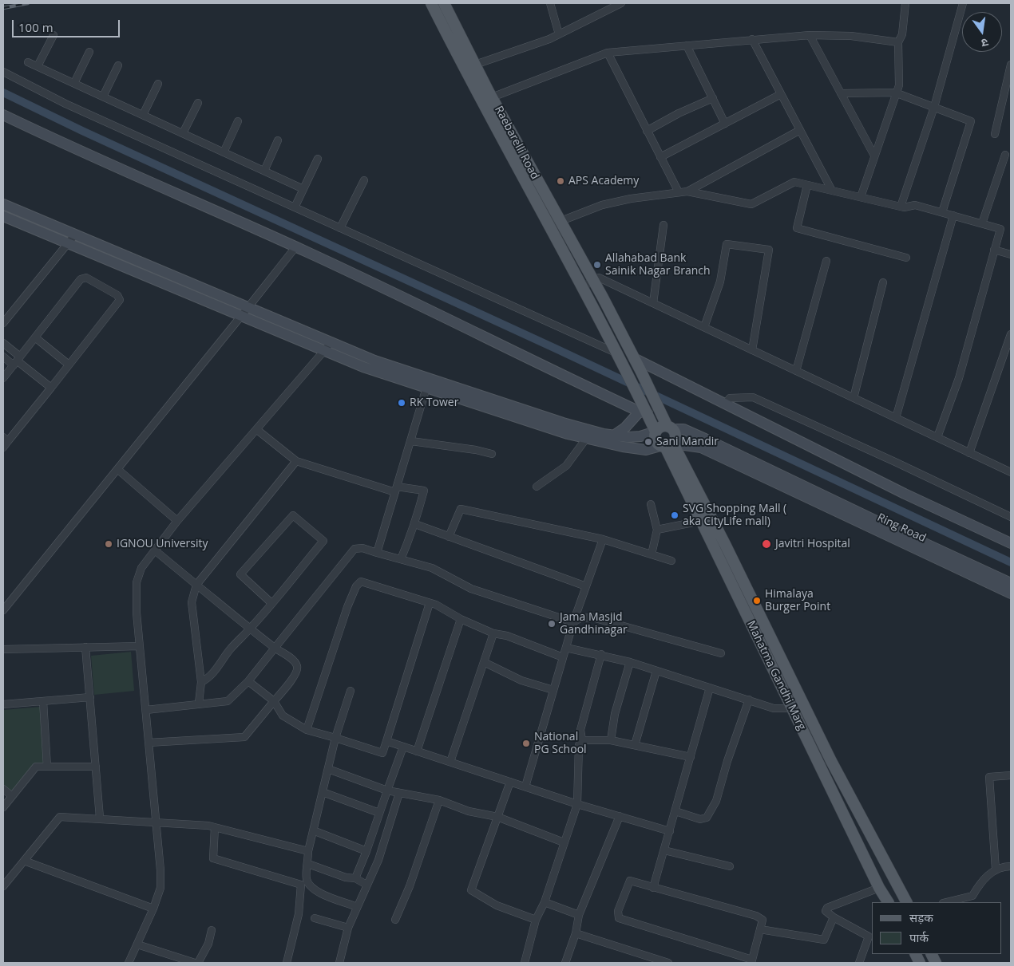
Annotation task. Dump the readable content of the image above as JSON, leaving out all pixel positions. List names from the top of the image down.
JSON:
{
  "streets": {
    "main road": ["Raebarelli Road", "Mahatma Gandhi Marg"],
    "street": ["Ring Road"]
  },
  "crossings": [
    ["Raebarelli Road", "Ring Road"],
    ["Raebarelli Road", "Mahatma Gandhi Marg"],
    ["Ring Road", "Mahatma Gandhi Marg"]
  ],
  "places": [
    "APS Academy",
    "Allahabad Bank Sainik Nagar Branch",
    "RK Tower",
    "Sani Mandir",
    "SVG Shopping Mall ( aka CityLife mall)",
    "IGNOU University",
    "Javitri Hospital",
    "Himalaya Burger Point",
    "Jama Masjid Gandhinagar",
    "National PG School"
  ],
  "legend": ["सड़क", "पार्क"],
  "scale_bar": "100 m",
  "north": "bottom"
}
